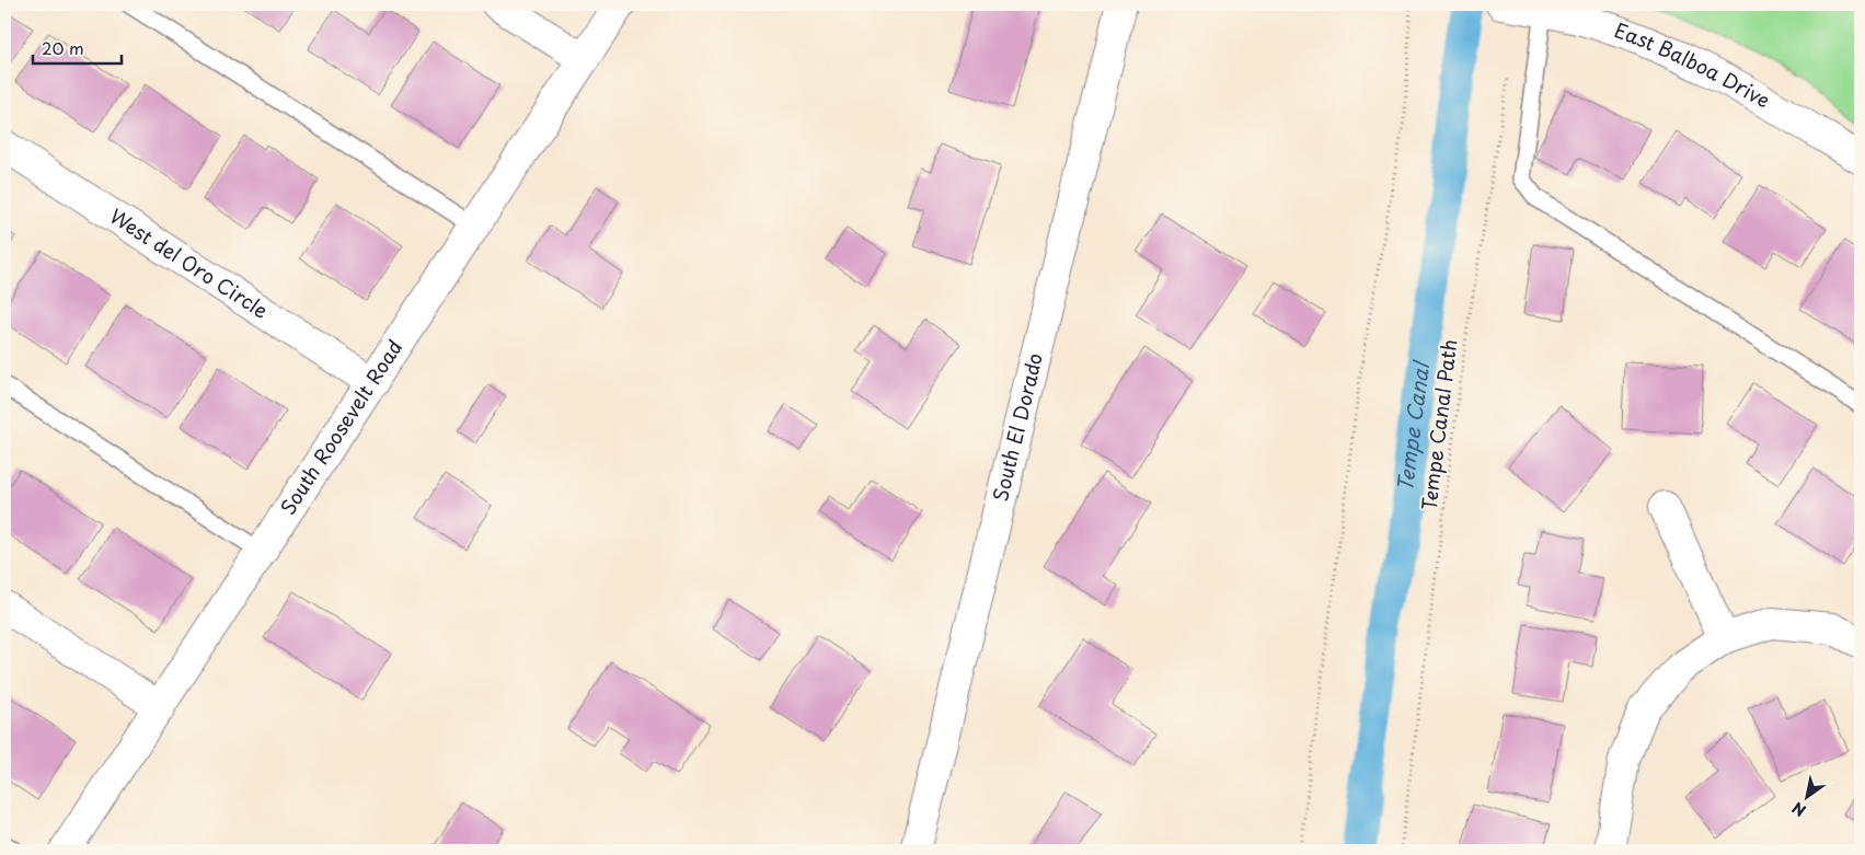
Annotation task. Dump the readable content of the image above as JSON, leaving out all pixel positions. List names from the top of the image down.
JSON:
{
  "streets": {
    "street": [
      "East Balboa Drive",
      "West del Oro Circle",
      "South Roosevelt Road",
      "South El Dorado"
    ],
    "path": ["Tempe Canal Path"]
  },
  "crossings": [
    ["West del Oro Circle", "South Roosevelt Road"]
  ],
  "water": ["Tempe Canal"],
  "scale_bar": "20 m",
  "north": "bottom left"
}
